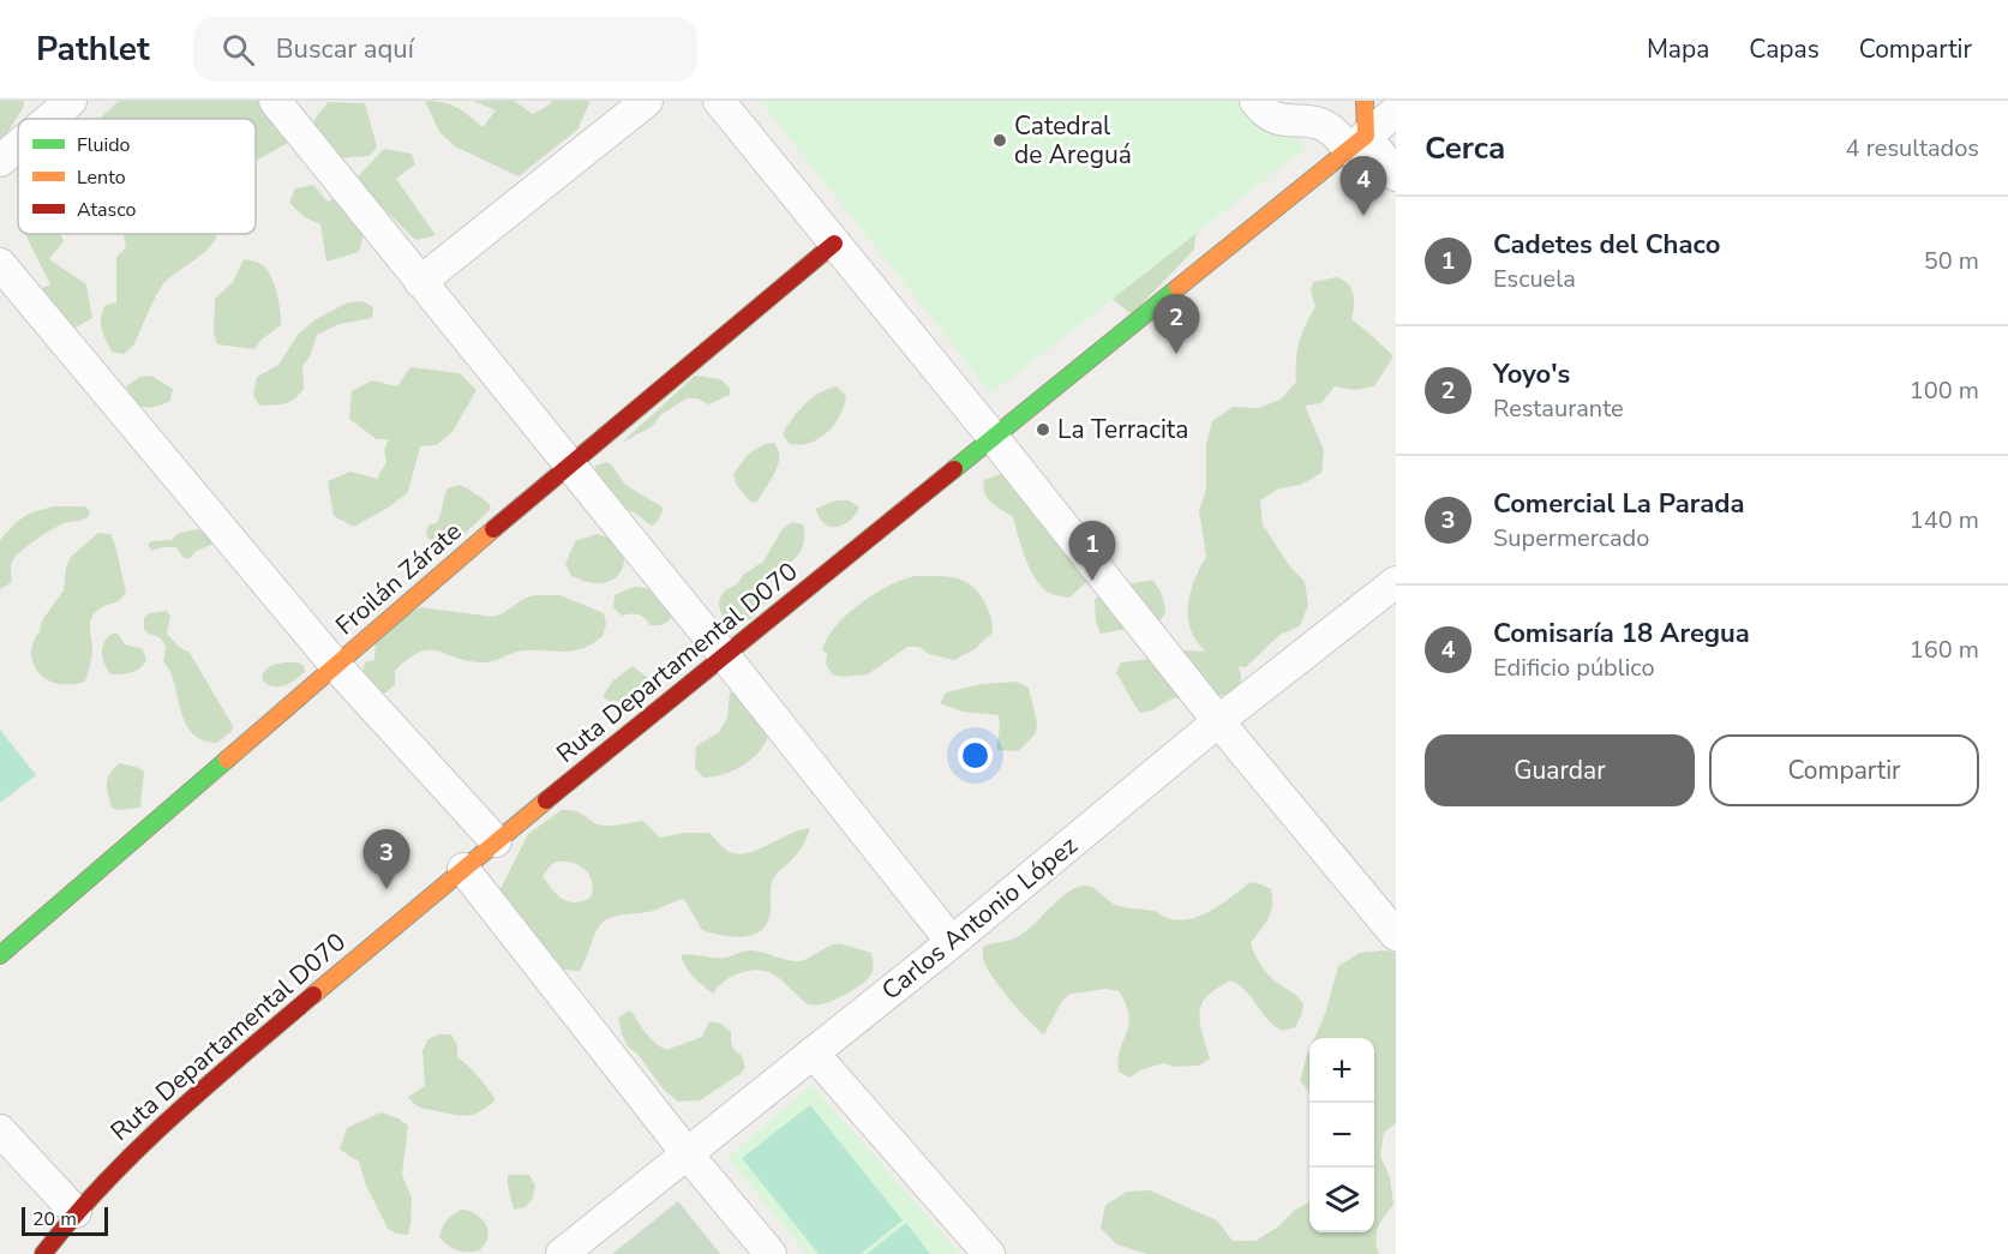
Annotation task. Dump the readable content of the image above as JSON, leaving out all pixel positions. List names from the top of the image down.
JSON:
{
  "streets": {
    "main road": ["Froilán Zárate", "Ruta Departamental D070"],
    "street": ["Carlos Antonio López"]
  },
  "places": ["Catedral de Areguá", "La Terracita"],
  "legend": ["Fluido", "Lento", "Atasco"],
  "scale_bar": "20 m",
  "page": {
    "header": "Pathlet",
    "search": "Buscar aquí",
    "nav": ["Mapa", "Capas", "Compartir"],
    "heading": ["Cerca", "4 resultados"],
    "pins": [
      "4",
      "2",
      "1",
      "3"
    ],
    "list": [
      {
        "mark": "1",
        "name": "Cadetes del Chaco",
        "note": "Escuela",
        "value": "50 m"
      },
      {
        "mark": "2",
        "name": "Yoyo's",
        "note": "Restaurante",
        "value": "100 m"
      },
      {
        "mark": "3",
        "name": "Comercial La Parada",
        "note": "Supermercado",
        "value": "140 m"
      },
      {
        "mark": "4",
        "name": "Comisaría 18 Aregua",
        "note": "Edificio público",
        "value": "160 m"
      }
    ],
    "buttons": ["Guardar", "Compartir"],
    "map_buttons": ["+", "−"],
    "scale": "20 m"
  }
}
